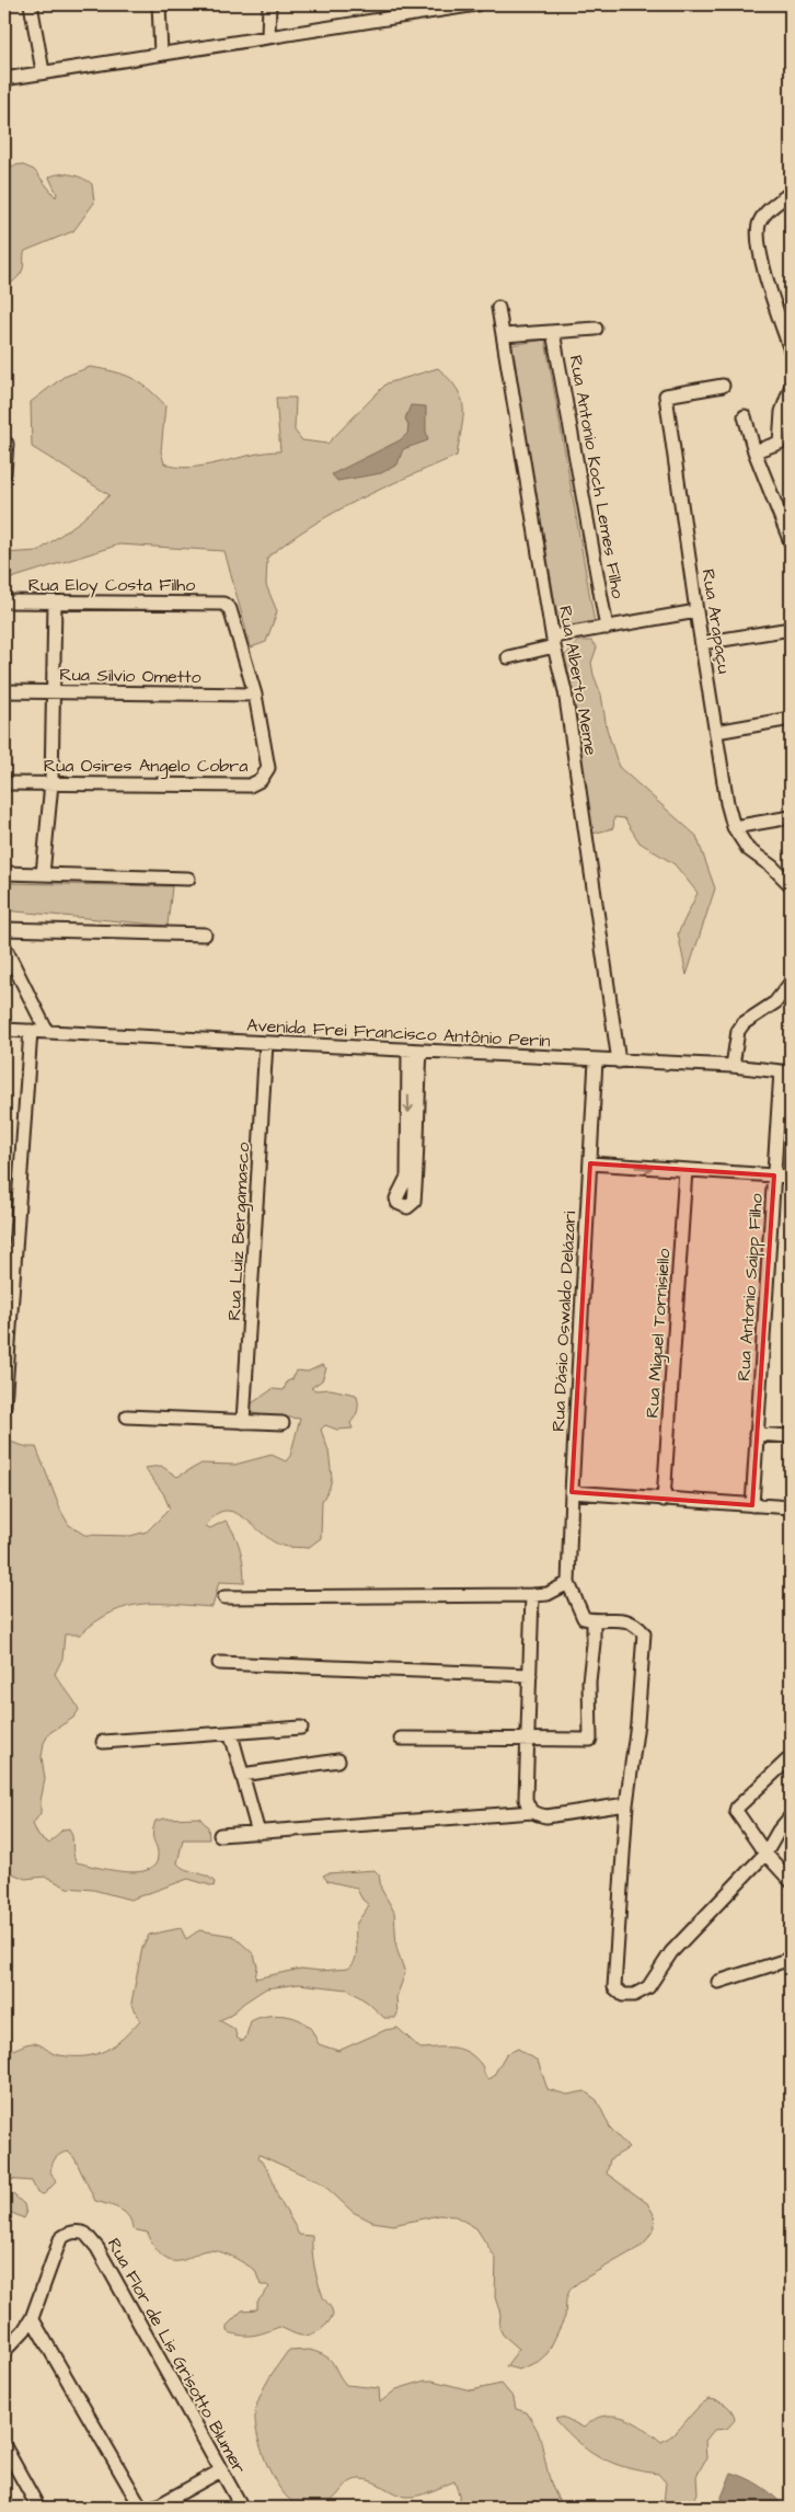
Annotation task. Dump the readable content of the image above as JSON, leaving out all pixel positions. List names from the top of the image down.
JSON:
{
  "streets": {
    "street": [
      "Rua Antonio Koch Lemes Filho",
      "Rua Eloy Costa Filho",
      "Rua Arapaçu",
      "Rua Silvio Ometto",
      "Rua Alberto Meme",
      "Rua Osires Angelo Cobra",
      "Avenida Frei Francisco Antônio Perin",
      "Rua Luiz Bergamasco",
      "Rua Antonio Saipp Filho",
      "Rua Dásio Oswaldo Delázari",
      "Rua Miguel Tornisiello",
      "Rua Flor de Lis Grisotto Blumer"
    ]
  },
  "crossings": [
    ["Rua Eloy Costa Filho", "Rua Osires Angelo Cobra"],
    ["Rua Silvio Ometto", "Rua Osires Angelo Cobra"],
    ["Rua Alberto Meme", "Avenida Frei Francisco Antônio Perin"],
    ["Avenida Frei Francisco Antônio Perin", "Rua Luiz Bergamasco"],
    ["Avenida Frei Francisco Antônio Perin", "Rua Antonio Saipp Filho"],
    ["Avenida Frei Francisco Antônio Perin", "Rua Dásio Oswaldo Delázari"]
  ]
}
